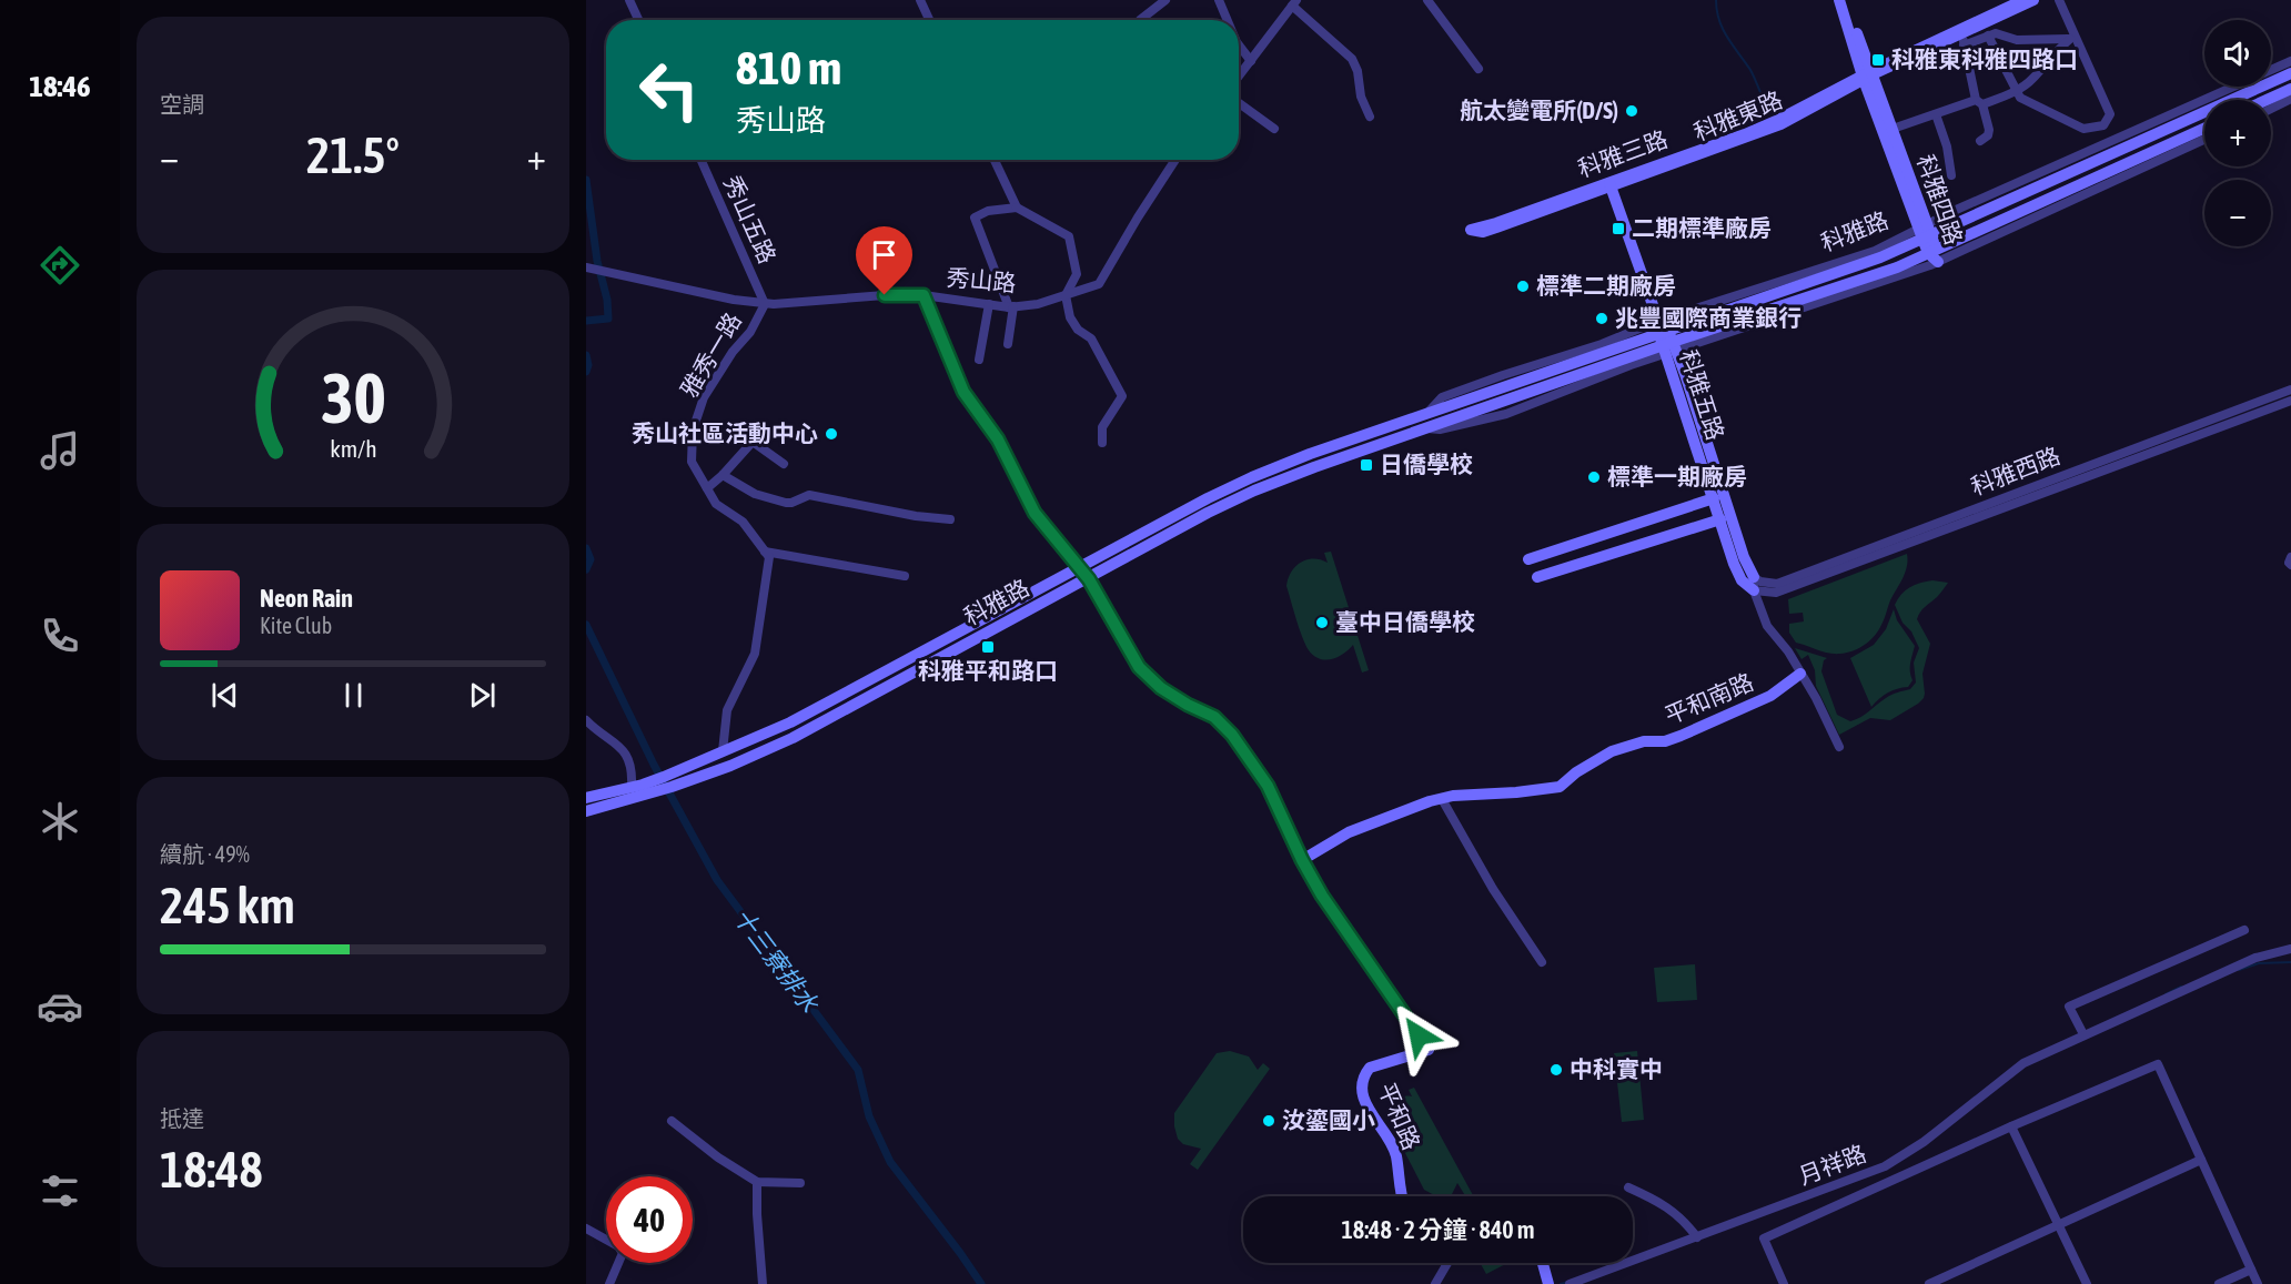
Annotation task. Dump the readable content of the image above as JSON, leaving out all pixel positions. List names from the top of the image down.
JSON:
{
  "streets": {
    "street": [
      "科雅三路",
      "科雅四路",
      "秀山五路",
      "科雅路",
      "秀山路",
      "雅秀一路",
      "科雅五路",
      "科雅西路",
      "平和南路",
      "平和路",
      "月祥路"
    ]
  },
  "crossings": [
    ["科雅三路", "科雅四路"],
    ["科雅三路", "科雅五路"],
    ["科雅四路", "科雅路"],
    ["秀山五路", "秀山路"],
    ["秀山五路", "雅秀一路"],
    ["科雅路", "科雅五路"],
    ["科雅路", "平和路"],
    ["秀山路", "雅秀一路"],
    ["秀山路", "平和路"],
    ["科雅五路", "科雅西路"],
    ["平和南路", "平和路"]
  ],
  "water": ["十三寮排水"],
  "places": {
    "transit": [
      "科雅東科雅四路口",
      "二期標準廠房",
      "日僑學校",
      "科雅平和路口"
    ],
    "other": [
      "航太變電所(D/S)",
      "標準二期廠房",
      "兆豐國際商業銀行",
      "秀山社區活動中心",
      "標準一期廠房",
      "臺中日僑學校",
      "中科實中",
      "汝鎏國小"
    ]
  },
  "page": {
    "tabs": "18:46",
    "tile": [
      "空調",
      ["續航 · 49%", "245 km"],
      ["抵達", "18:48"]
    ],
    "map_buttons": ["+", "−"],
    "turn": ["810 m", "秀山路"],
    "heat": ["−", "21.5°", "+"],
    "song": ["Neon Rain", "Kite Club"],
    "limit": "40",
    "trip": "18:48 · 2 分鐘 · 840 m",
    "gauge": ["30", "km/h"]
  }
}
